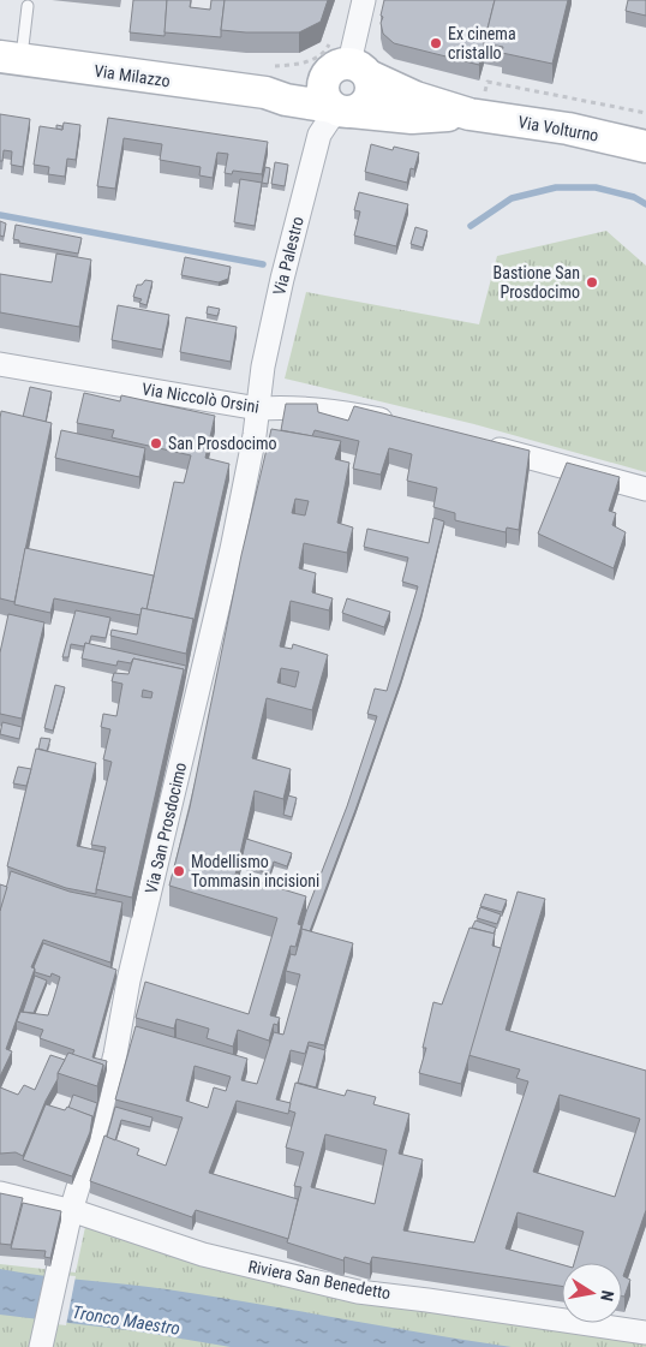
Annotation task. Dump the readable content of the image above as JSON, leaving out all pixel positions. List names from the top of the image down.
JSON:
{
  "streets": {
    "main road": ["Via Milazzo", "Via Volturno", "Via Palestro"],
    "street": ["Via Niccolò Orsini", "Via San Prosdocimo", "Riviera San Benedetto"]
  },
  "crossings": [
    ["Via Milazzo", "Via Volturno"],
    ["Via Milazzo", "Via Palestro"],
    ["Via Volturno", "Via Palestro"],
    ["Via Palestro", "Via Niccolò Orsini"],
    ["Via Palestro", "Via San Prosdocimo"],
    ["Via Niccolò Orsini", "Via San Prosdocimo"],
    ["Via San Prosdocimo", "Riviera San Benedetto"]
  ],
  "water": ["Tronco Maestro"],
  "places": [
    "Ex cinema cristallo",
    "Bastione San Prosdocimo",
    "San Prosdocimo",
    "Modellismo Tommasin incisioni"
  ],
  "north": "right"
}
